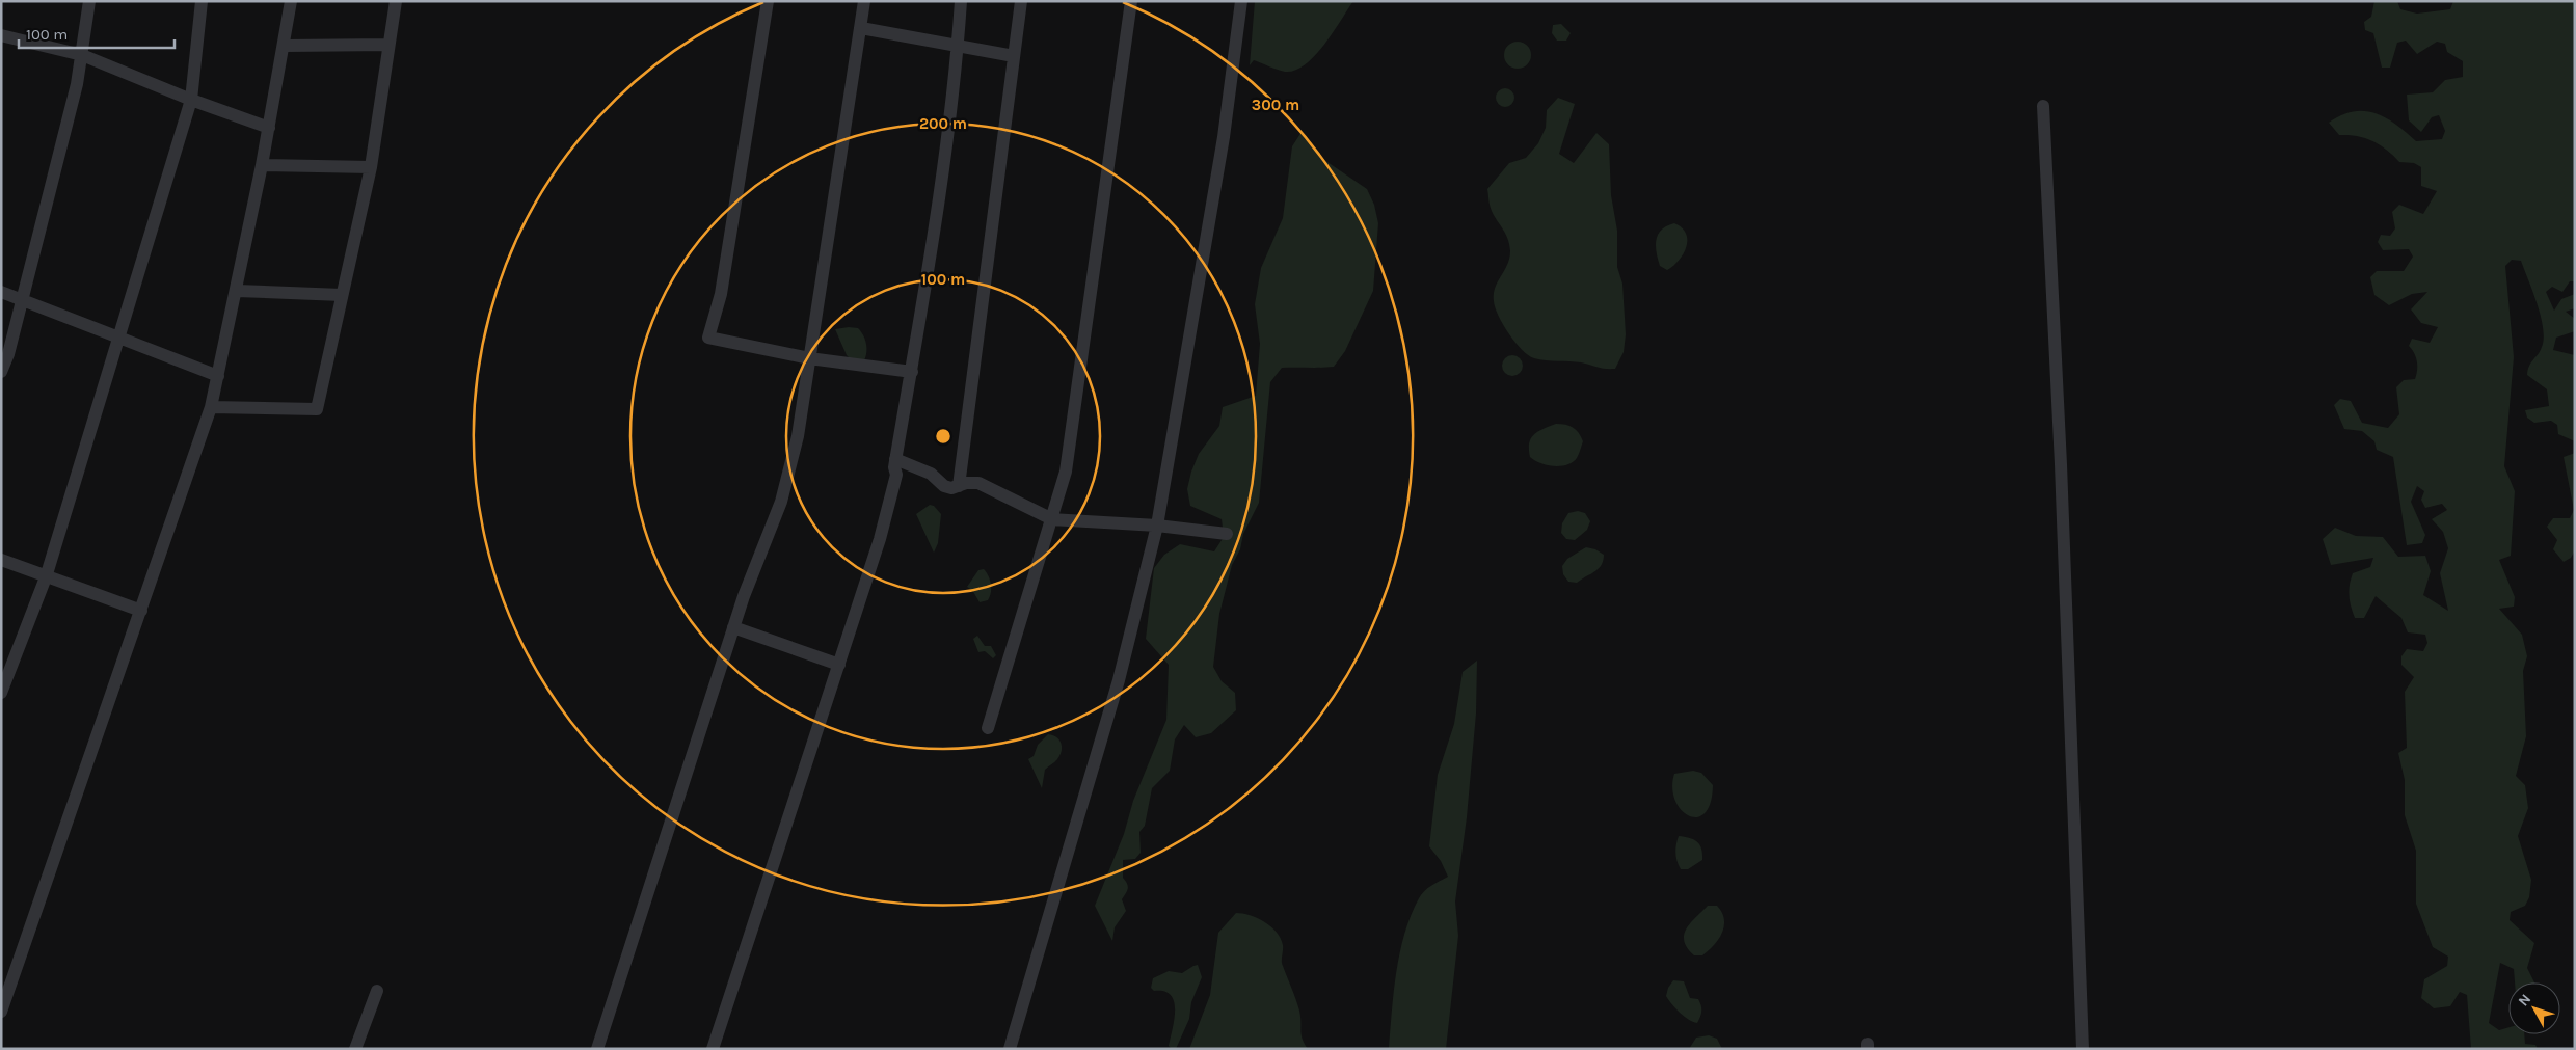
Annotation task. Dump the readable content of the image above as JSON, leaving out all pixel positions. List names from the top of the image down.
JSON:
{
  "scale_bar": "100 m",
  "north": "top left",
  "rings": ["300 m", "200 m", "100 m"]
}
